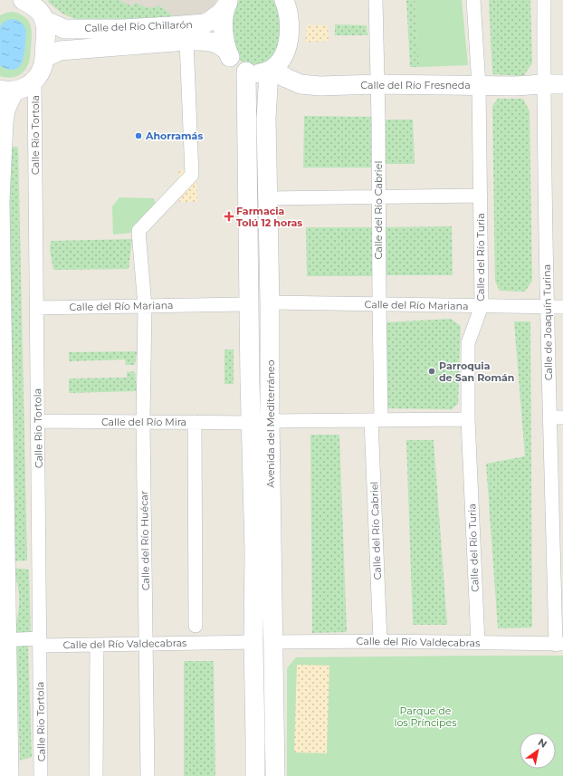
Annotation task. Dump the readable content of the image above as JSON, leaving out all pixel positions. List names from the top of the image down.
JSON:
{
  "streets": {
    "street": [
      "Calle del Río Chillarón",
      "Calle del Río Fresneda",
      "Calle Rio Tortola",
      "Calle del Río Cabriel",
      "Calle del Río Turia",
      "Calle del Río Mariana",
      "Calle de Joaquín Turina",
      "Calle del Río Mira",
      "Avenida del Mediterráneo",
      "Calle del Río Huécar",
      "Calle del Río Valdecabras"
    ]
  },
  "crossings": [
    ["Calle del Río Chillarón", "Calle del Río Huécar"],
    ["Calle del Río Fresneda", "Calle del Río Cabriel"],
    ["Calle del Río Fresneda", "Calle del Río Turia"],
    ["Calle del Río Fresneda", "Calle de Joaquín Turina"],
    ["Calle del Río Fresneda", "Avenida del Mediterráneo"],
    ["Calle Rio Tortola", "Calle del Río Mariana"],
    ["Calle Rio Tortola", "Calle del Río Mira"],
    ["Calle Rio Tortola", "Calle del Río Valdecabras"],
    ["Calle del Río Cabriel", "Calle del Río Mariana"],
    ["Calle del Río Cabriel", "Calle del Río Valdecabras"],
    ["Calle del Río Turia", "Calle del Río Mariana"],
    ["Calle del Río Turia", "Calle del Río Valdecabras"],
    ["Calle del Río Mariana", "Calle de Joaquín Turina"],
    ["Calle del Río Mariana", "Avenida del Mediterráneo"],
    ["Calle del Río Mariana", "Calle del Río Huécar"],
    ["Calle de Joaquín Turina", "Calle del Río Valdecabras"],
    ["Calle del Río Mira", "Avenida del Mediterráneo"],
    ["Calle del Río Mira", "Calle del Río Huécar"],
    ["Avenida del Mediterráneo", "Calle del Río Valdecabras"],
    ["Calle del Río Huécar", "Calle del Río Valdecabras"]
  ],
  "parks": ["Parque de los Príncipes"],
  "places": {
    "other": ["Ahorramás", "Parroquia de San Román"],
    "health": ["Farmacia Tolú 12 horas"]
  },
  "north": "top right"
}
